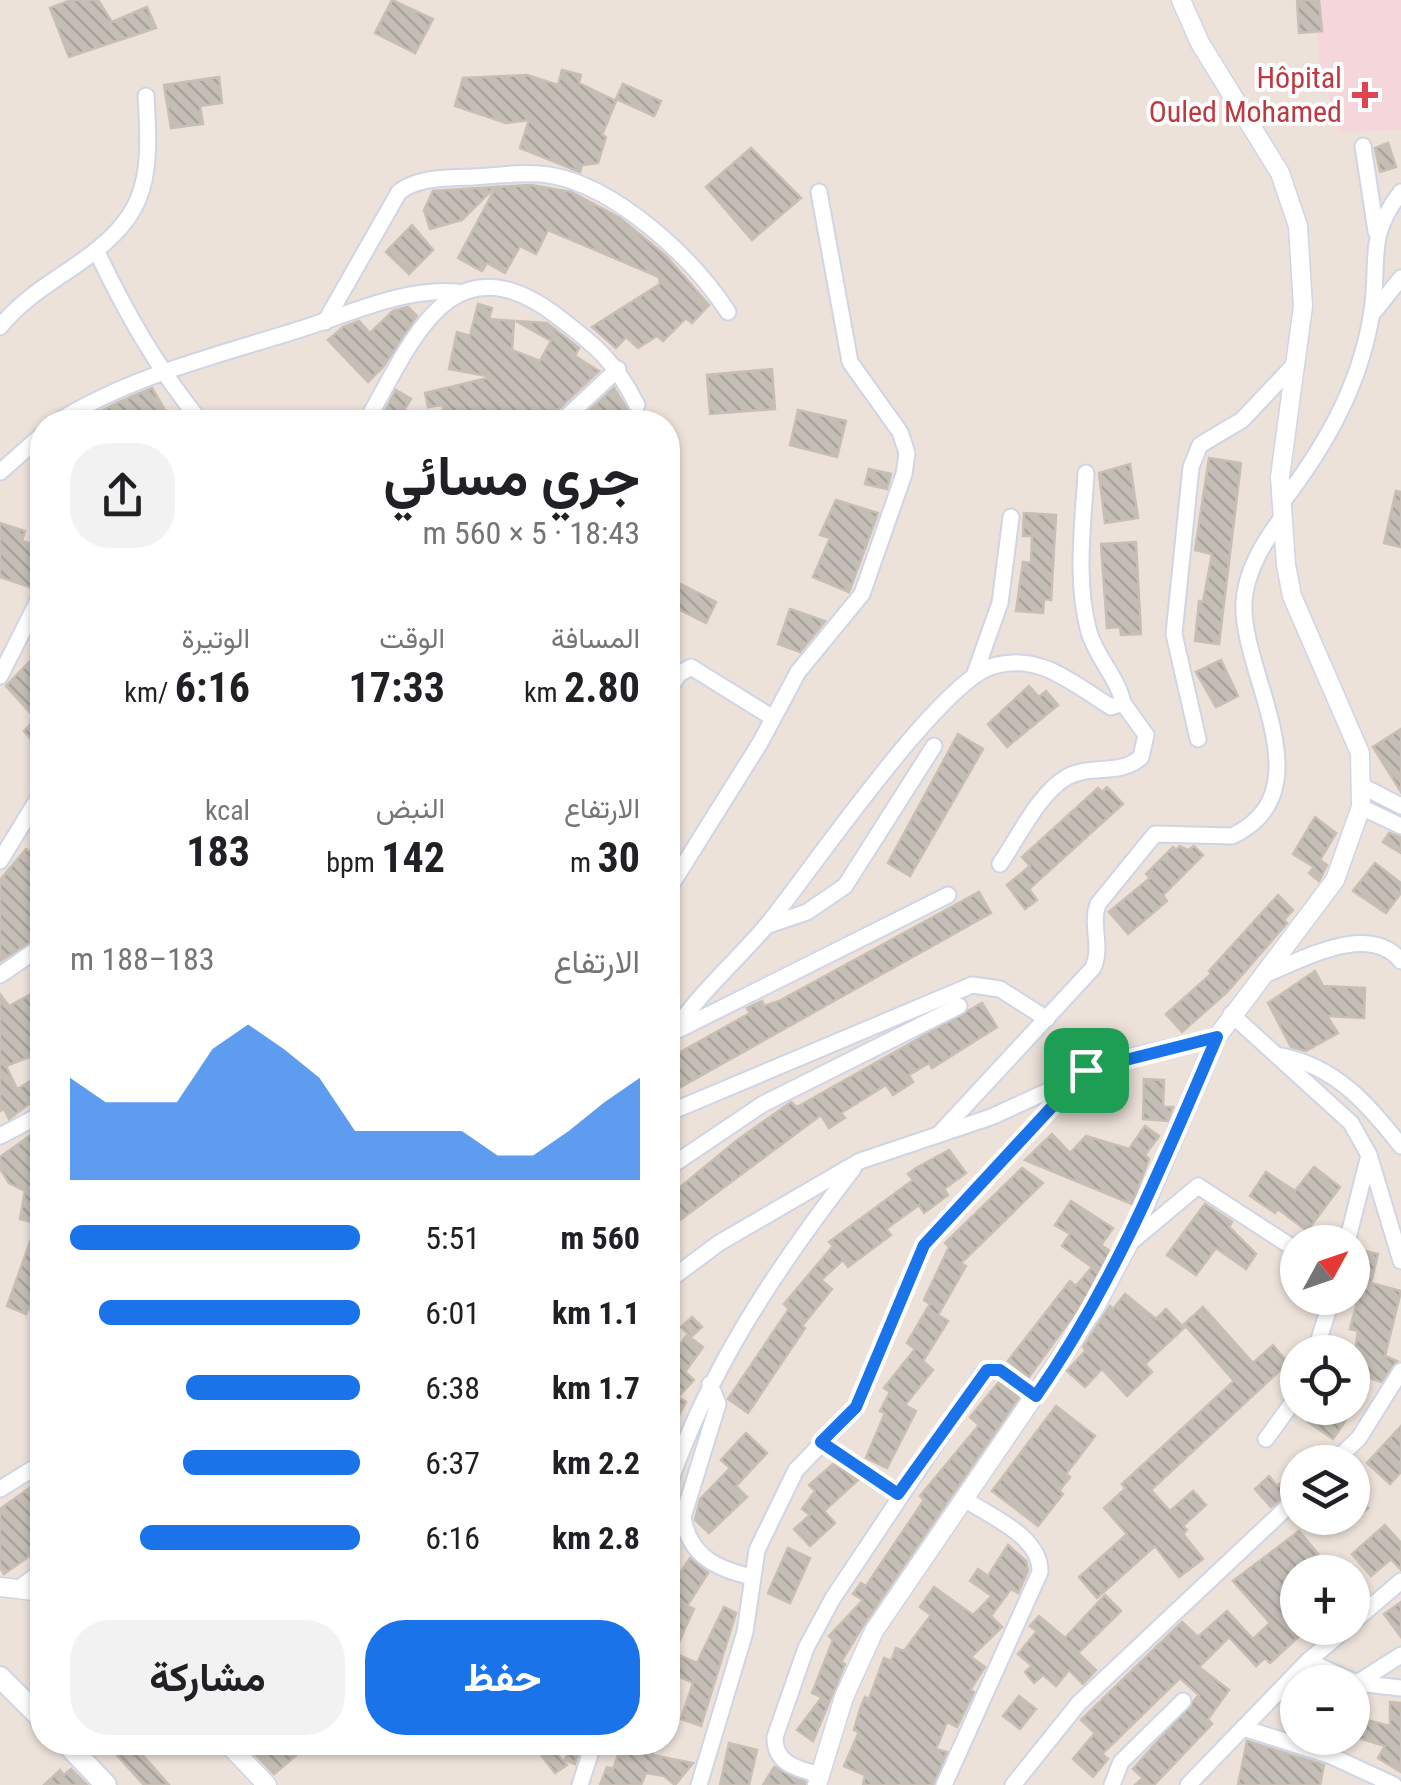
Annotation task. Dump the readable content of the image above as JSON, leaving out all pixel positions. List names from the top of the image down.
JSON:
{
  "places": {
    "health": ["Hôpital Ouled Mohamed"]
  },
  "north": "top right",
  "page": {
    "heading": ["جري مسائي", "18:43 · 5 × 560 m"],
    "stats": [
      ["المسافة", "2.80 km"],
      ["الوقت", "17:33"],
      ["الوتيرة", "6:16 /km"],
      ["الارتفاع", "30 m"],
      ["النبض", "142 bpm"],
      ["kcal", "183"]
    ],
    "chart": ["الارتفاع", "183–188 m"],
    "list": [
      {
        "name": "560 m",
        "note": "5:51"
      },
      {
        "name": "1.1 km",
        "note": "6:01"
      },
      {
        "name": "1.7 km",
        "note": "6:38"
      },
      {
        "name": "2.2 km",
        "note": "6:37"
      },
      {
        "name": "2.8 km",
        "note": "6:16"
      }
    ],
    "map_buttons": ["+", "−"],
    "buttons": ["حفظ", "مشاركة"]
  }
}
